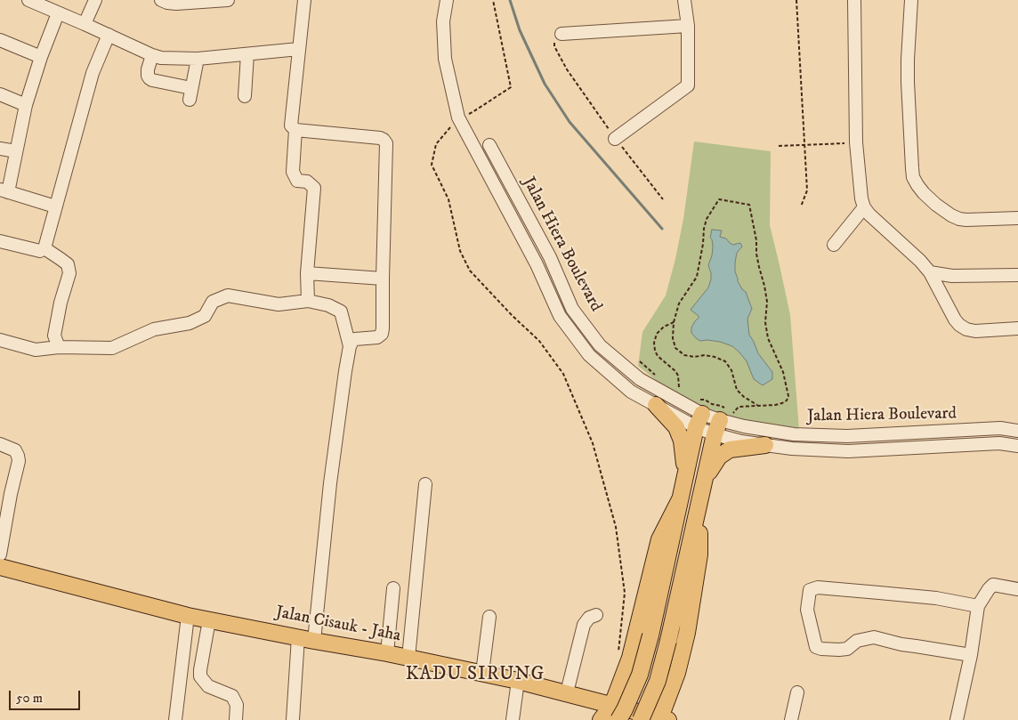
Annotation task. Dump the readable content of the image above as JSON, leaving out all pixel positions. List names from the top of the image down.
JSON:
{
  "streets": {
    "main road": ["Jalan Cisauk - Jaha"],
    "street": ["Jalan Hiera Boulevard"]
  },
  "districts": ["KADU SIRUNG"],
  "scale_bar": "50 m"
}
